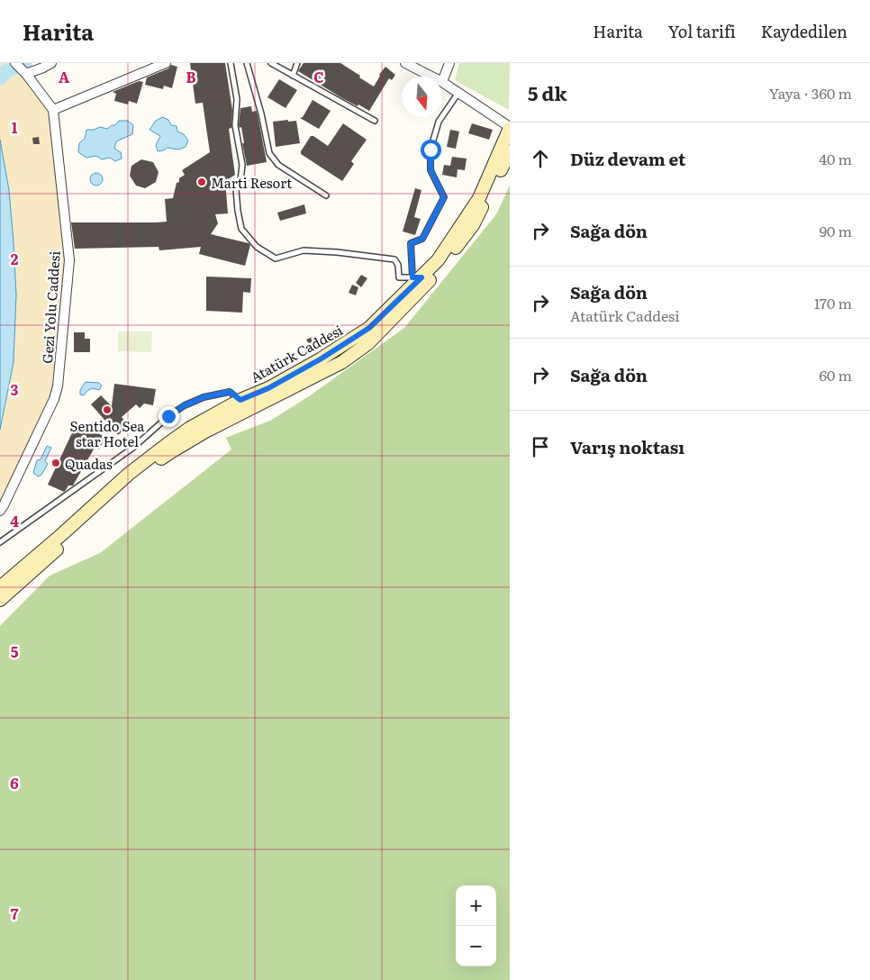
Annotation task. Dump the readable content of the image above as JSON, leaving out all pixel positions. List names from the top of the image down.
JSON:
{
  "streets": {
    "street": ["Gezi Yolu Caddesi", "Atatürk Caddesi"]
  },
  "places": ["Marti Resort", "Sentido Sea star Hotel", "Quadas"],
  "north": "bottom",
  "page": {
    "header": "Harita",
    "nav": ["Harita", "Yol tarifi", "Kaydedilen"],
    "heading": ["5 dk", "Yaya · 360 m"],
    "list": [
      ["Düz devam et", "40 m"],
      ["Sağa dön", "90 m"],
      ["Sağa dön", "Atatürk Caddesi", "170 m"],
      ["Sağa dön", "60 m"],
      "Varış noktası"
    ],
    "map_buttons": ["+", "−"]
  },
  "grid": {
    "columns": ["A", "B", "C"],
    "rows": [
      "1",
      "2",
      "3",
      "4",
      "5",
      "6",
      "7"
    ]
  }
}
